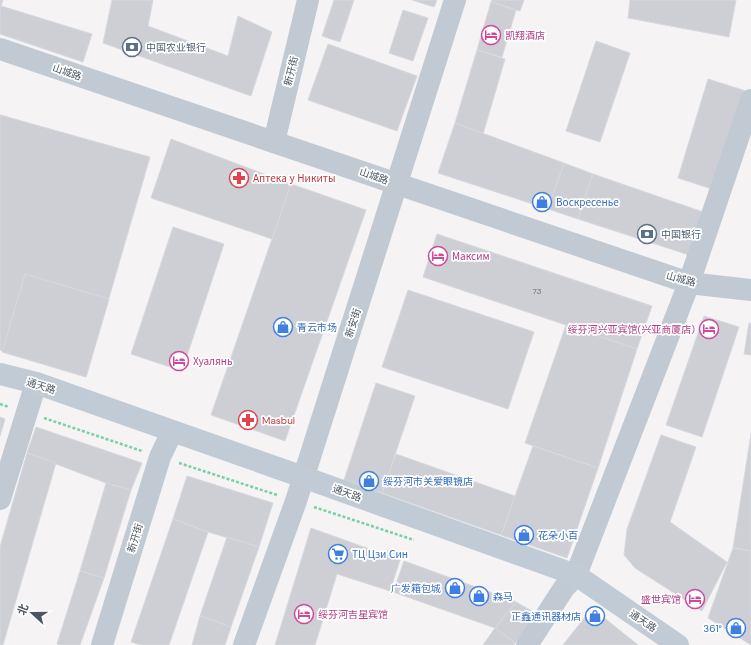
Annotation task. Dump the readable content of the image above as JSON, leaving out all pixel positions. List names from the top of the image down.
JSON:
{
  "streets": {
    "main road": ["通天路"],
    "street": ["新开街", "山城路", "新安街"]
  },
  "crossings": [
    ["新开街", "山城路"],
    ["新开街", "通天路"],
    ["山城路", "新安街"],
    ["新安街", "通天路"]
  ],
  "places": {
    "hotel": [
      "凯翔酒店",
      "Максим",
      "绥芬河兴亚宾馆(兴亚商厦店)",
      "Хуалянь",
      "盛世宾馆",
      "绥芬河吉星宾馆"
    ],
    "bank": ["中国农业银行", "中国银行"],
    "pharmacy": ["Аптека у Никиты", "Masbul"],
    "shop": [
      "Воскресенье",
      "青云市场",
      "绥芬河市关爱眼镜店",
      "花朵小百",
      "广发箱包城",
      "森马",
      "正鑫通讯器材店",
      "361°"
    ],
    "supermarket": ["ТЦ Цзи Син"]
  },
  "house_numbers": ["73"],
  "north": "left"
}
